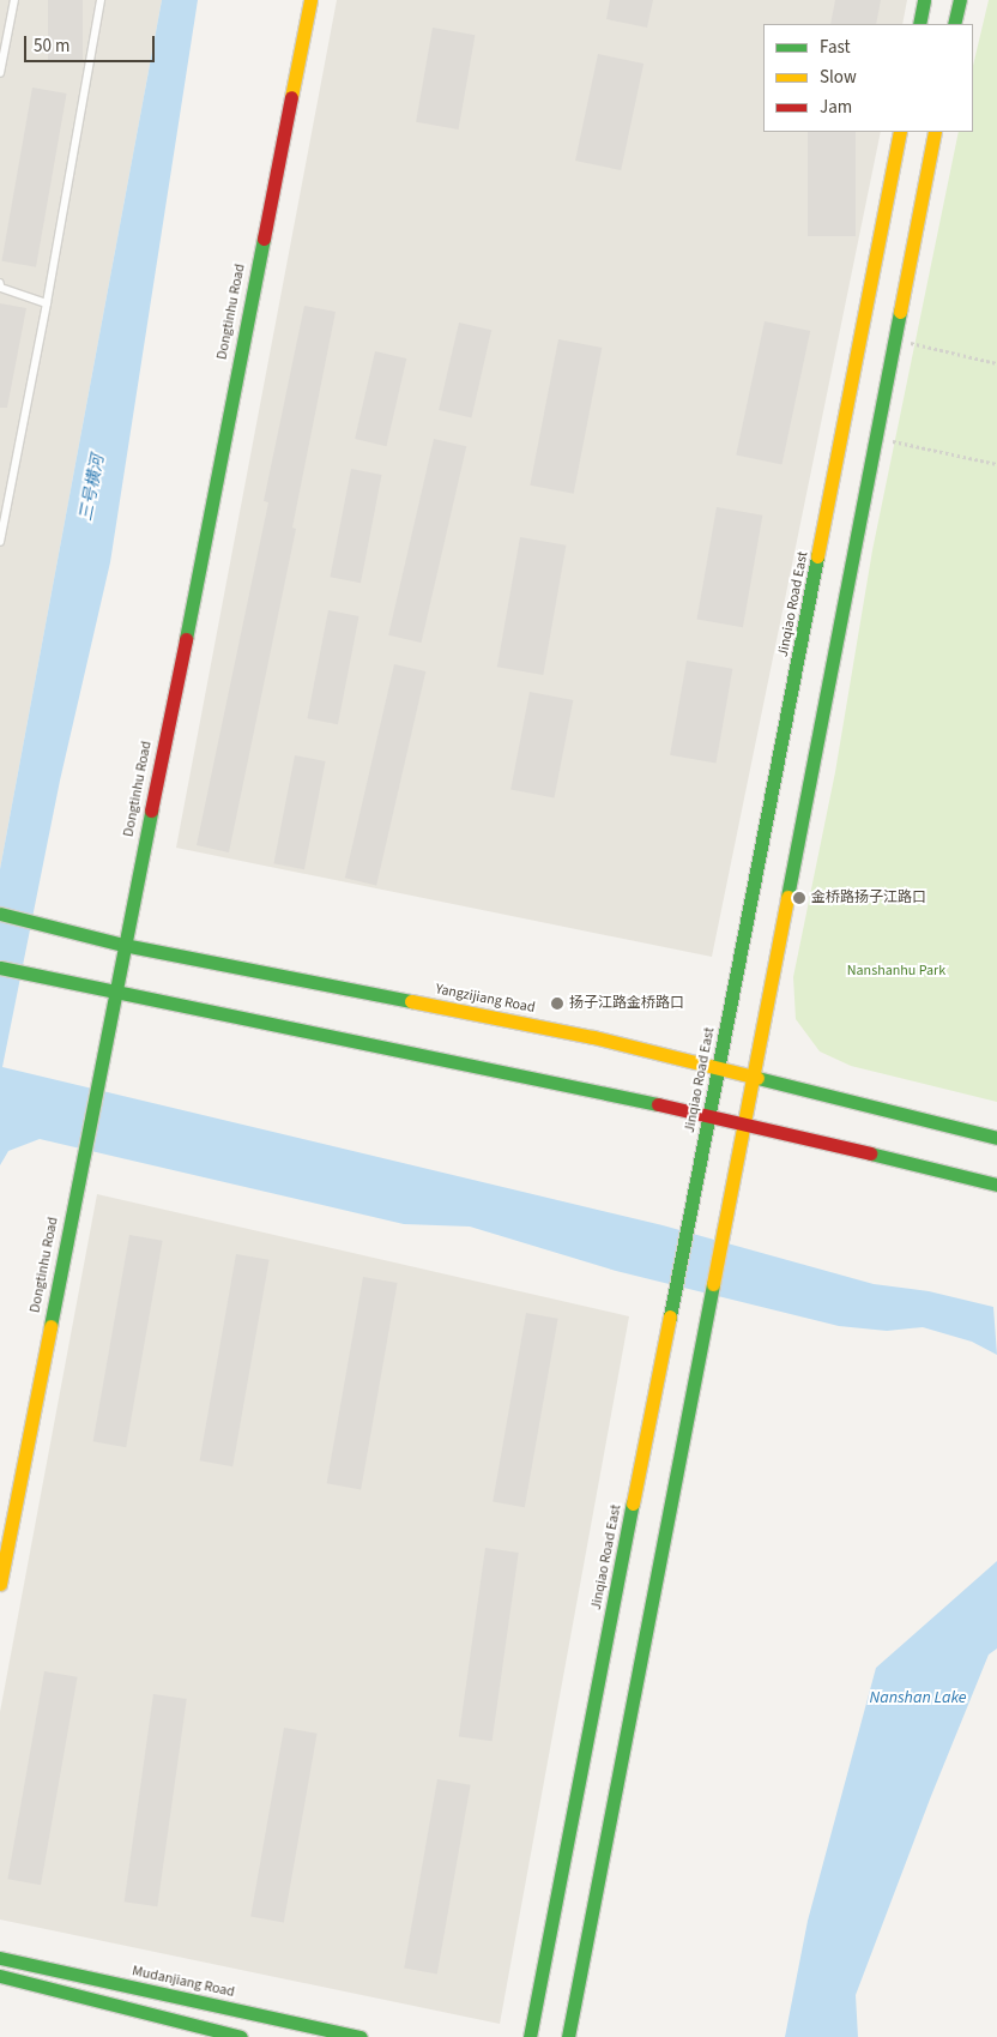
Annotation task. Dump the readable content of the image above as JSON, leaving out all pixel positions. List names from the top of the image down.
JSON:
{
  "streets": {
    "street": [
      "Dongtinhu Road",
      "Jinqiao Road East",
      "Yangzijiang Road",
      "Mudanjiang Road"
    ]
  },
  "crossings": [
    ["Dongtinhu Road", "Yangzijiang Road"],
    ["Jinqiao Road East", "Yangzijiang Road"]
  ],
  "water": ["三号横河", "Nanshan Lake"],
  "parks": ["Nanshanhu Park"],
  "places": ["金桥路扬子江路口", "扬子江路金桥路口"],
  "legend": ["Fast", "Slow", "Jam"],
  "scale_bar": "50 m"
}
